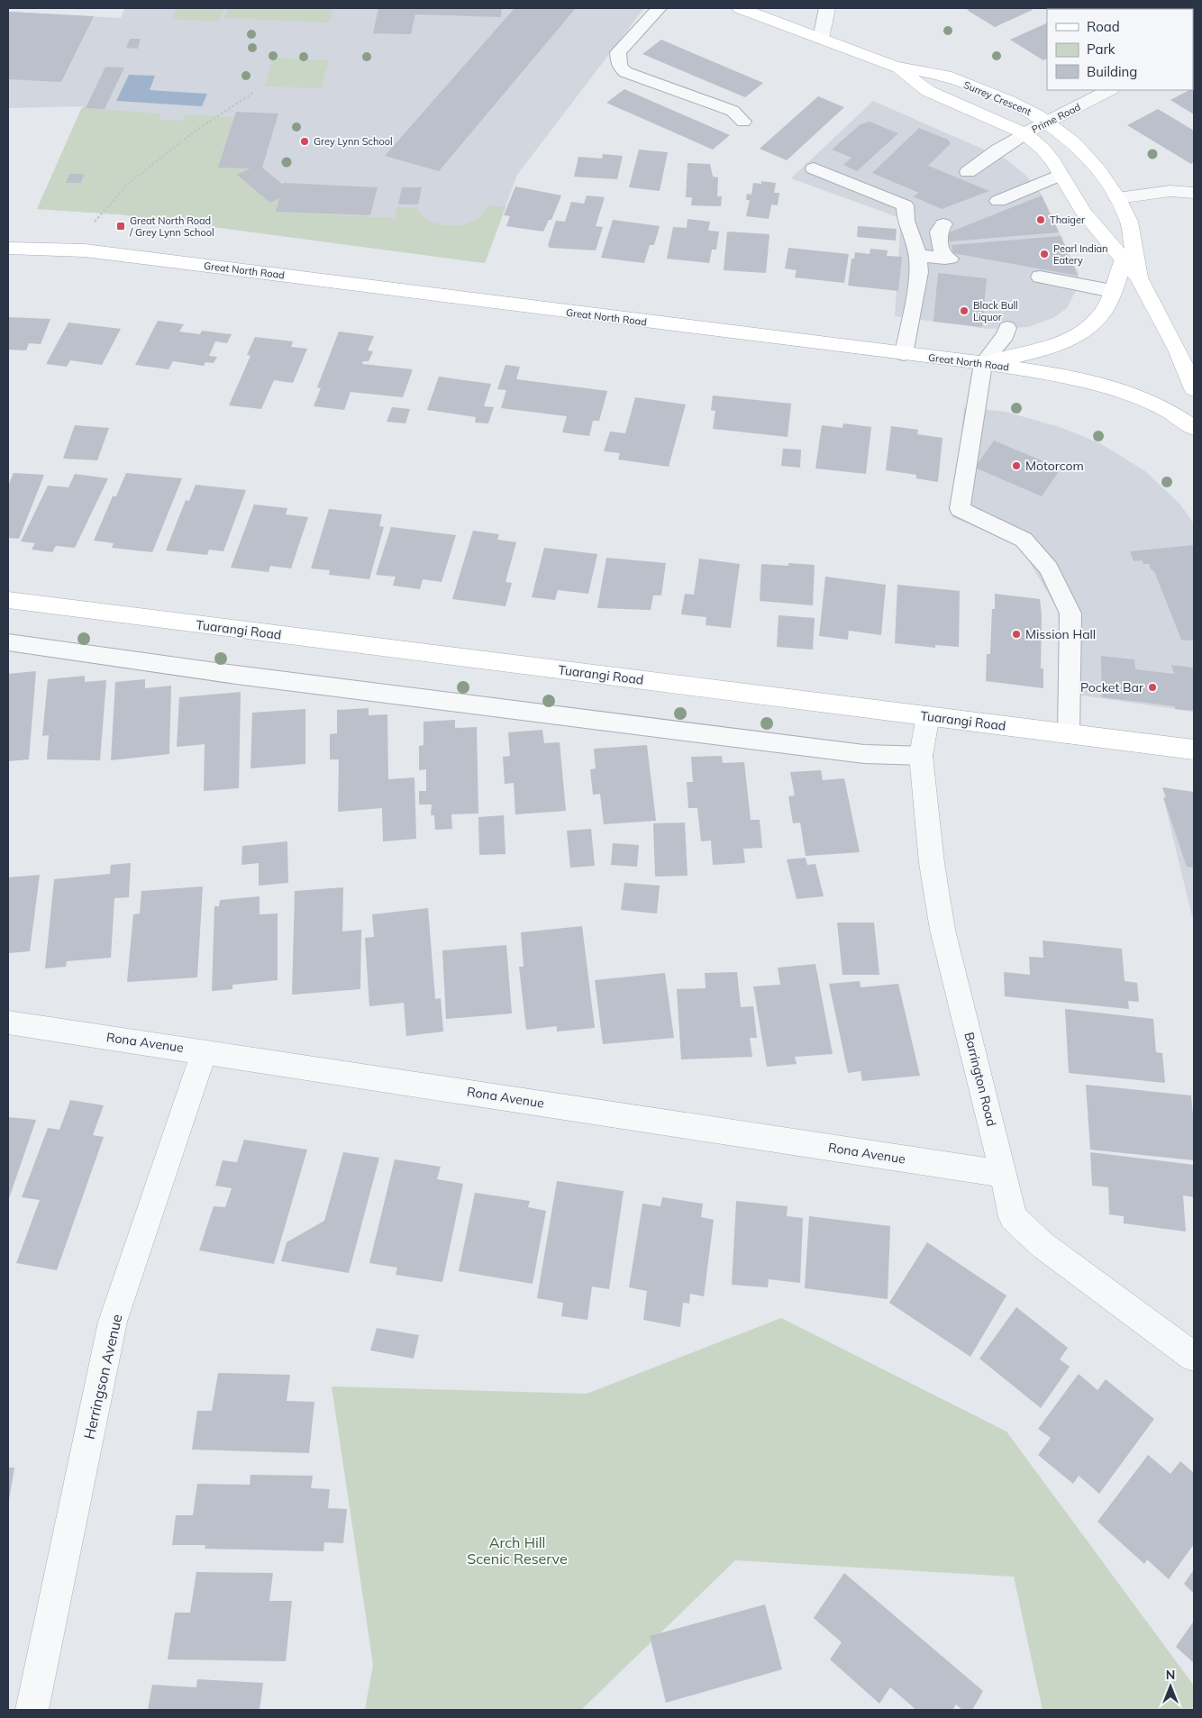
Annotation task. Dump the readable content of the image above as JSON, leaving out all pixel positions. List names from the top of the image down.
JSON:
{
  "streets": {
    "main road": ["Surrey Crescent", "Great North Road", "Tuarangi Road"],
    "street": [
      "Prime Road",
      "Rona Avenue",
      "Barrington Road",
      "Herringson Avenue"
    ]
  },
  "crossings": [
    ["Surrey Crescent", "Prime Road"],
    ["Tuarangi Road", "Barrington Road"],
    ["Rona Avenue", "Barrington Road"],
    ["Rona Avenue", "Herringson Avenue"]
  ],
  "parks": ["Arch Hill Scenic Reserve"],
  "places": {
    "other": [
      "Grey Lynn School",
      "Thaiger",
      "Pearl Indian Eatery",
      "Black Bull Liquor",
      "Motorcom",
      "Mission Hall",
      "Pocket Bar"
    ],
    "transit": ["Great North Road / Grey Lynn School"]
  },
  "legend": ["Road", "Park", "Building"],
  "north": "top"
}
